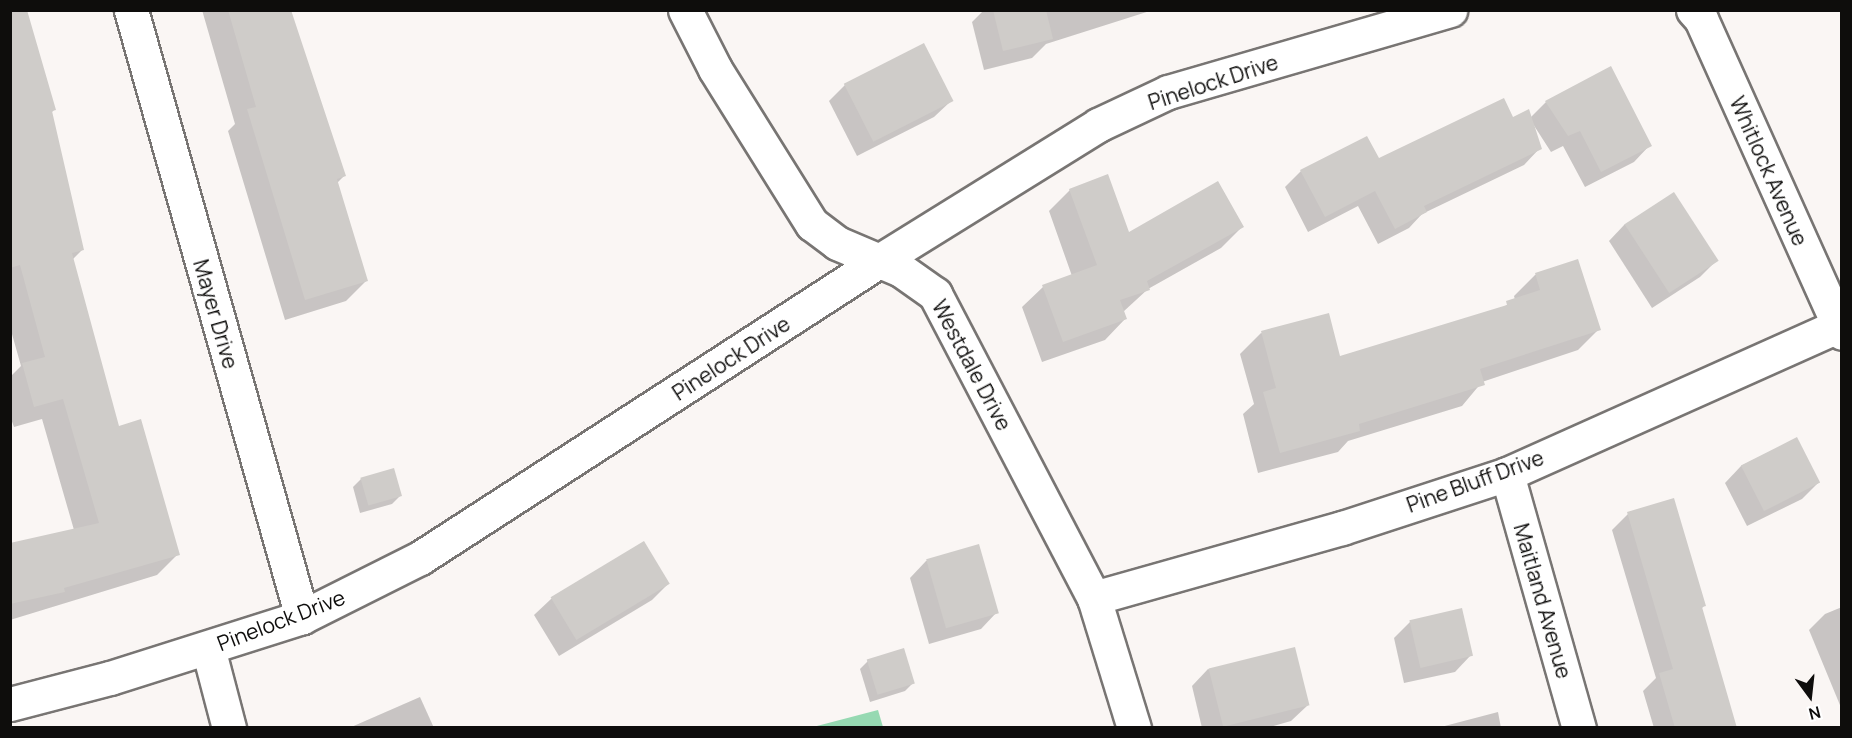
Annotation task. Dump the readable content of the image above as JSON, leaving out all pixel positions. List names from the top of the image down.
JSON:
{
  "streets": {
    "street": [
      "Pinelock Drive",
      "Whitlock Avenue",
      "Mayer Drive",
      "Westdale Drive",
      "Pine Bluff Drive",
      "Maitland Avenue"
    ]
  },
  "crossings": [
    ["Pinelock Drive", "Mayer Drive"],
    ["Pinelock Drive", "Westdale Drive"],
    ["Whitlock Avenue", "Pine Bluff Drive"],
    ["Westdale Drive", "Pine Bluff Drive"],
    ["Pine Bluff Drive", "Maitland Avenue"]
  ],
  "north": "bottom"
}
